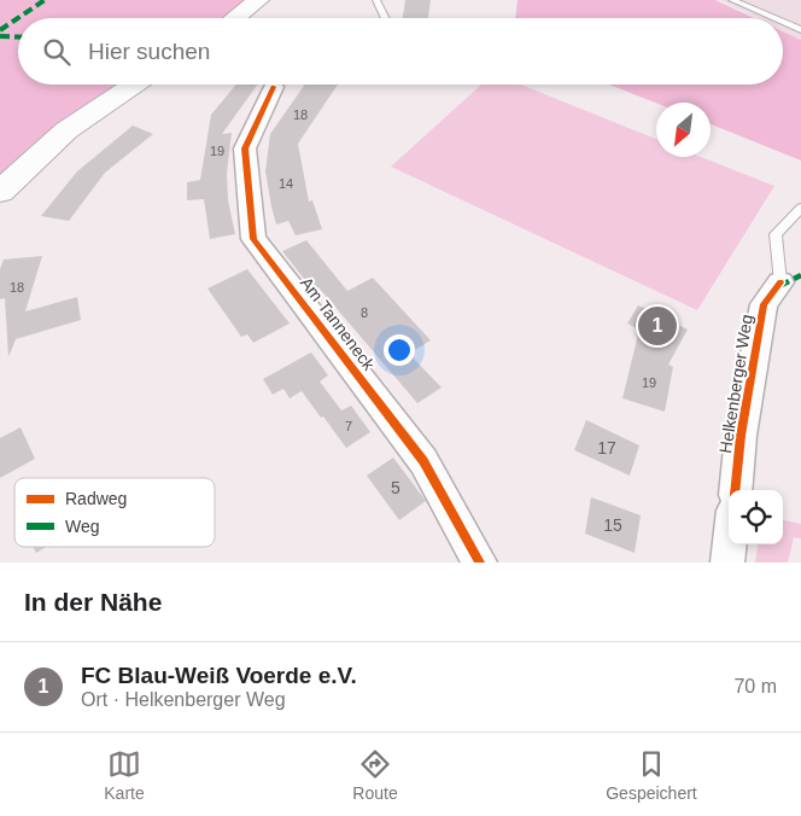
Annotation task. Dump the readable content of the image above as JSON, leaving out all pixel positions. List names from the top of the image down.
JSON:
{
  "streets": {
    "street": ["Am Tanneneck", "Helkenberger Weg"]
  },
  "house_numbers": [
    "18",
    "19",
    "14",
    "18",
    "8",
    "19",
    "7",
    "17",
    "5",
    "15"
  ],
  "legend": ["Radweg", "Weg"],
  "north": "bottom left",
  "page": {
    "search": "Hier suchen",
    "pins": "1",
    "heading": "In der Nähe",
    "list": [
      {
        "mark": "1",
        "name": "FC Blau-Weiß Voerde e.V.",
        "note": "Ort · Helkenberger Weg",
        "value": "70 m"
      }
    ],
    "nav": ["Karte", "Route", "Gespeichert"]
  }
}
